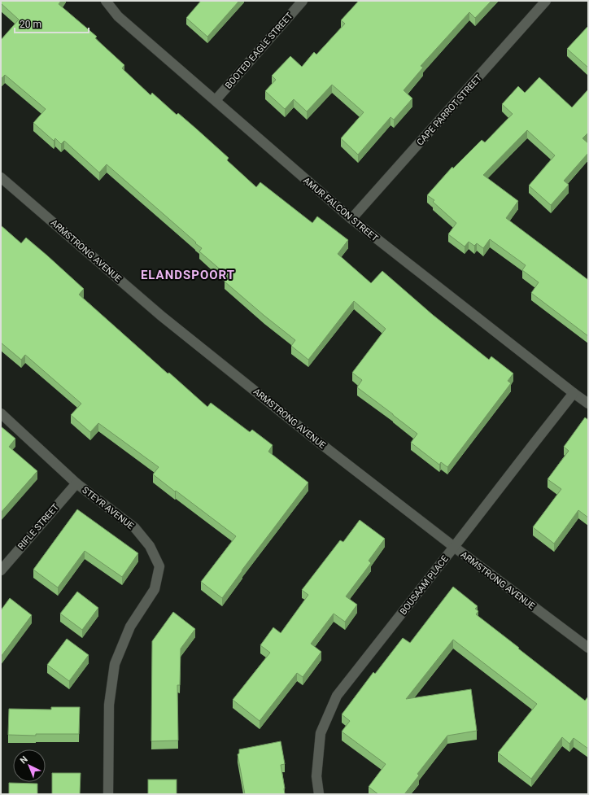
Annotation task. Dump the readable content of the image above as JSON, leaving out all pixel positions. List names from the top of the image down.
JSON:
{
  "streets": {
    "street": [
      "BOOTED EAGLE STREET",
      "CAPE PARROT STREET",
      "AMUR FALCON STREET",
      "ARMSTRONG AVENUE",
      "STEYR AVENUE",
      "RIFLE STREET",
      "BOUSAAM PLACE"
    ]
  },
  "crossings": [
    ["BOOTED EAGLE STREET", "AMUR FALCON STREET"],
    ["CAPE PARROT STREET", "AMUR FALCON STREET"],
    ["AMUR FALCON STREET", "BOUSAAM PLACE"],
    ["ARMSTRONG AVENUE", "BOUSAAM PLACE"],
    ["STEYR AVENUE", "RIFLE STREET"]
  ],
  "districts": ["ELANDSPOORT"],
  "scale_bar": "20 m",
  "north": "top left"
}
